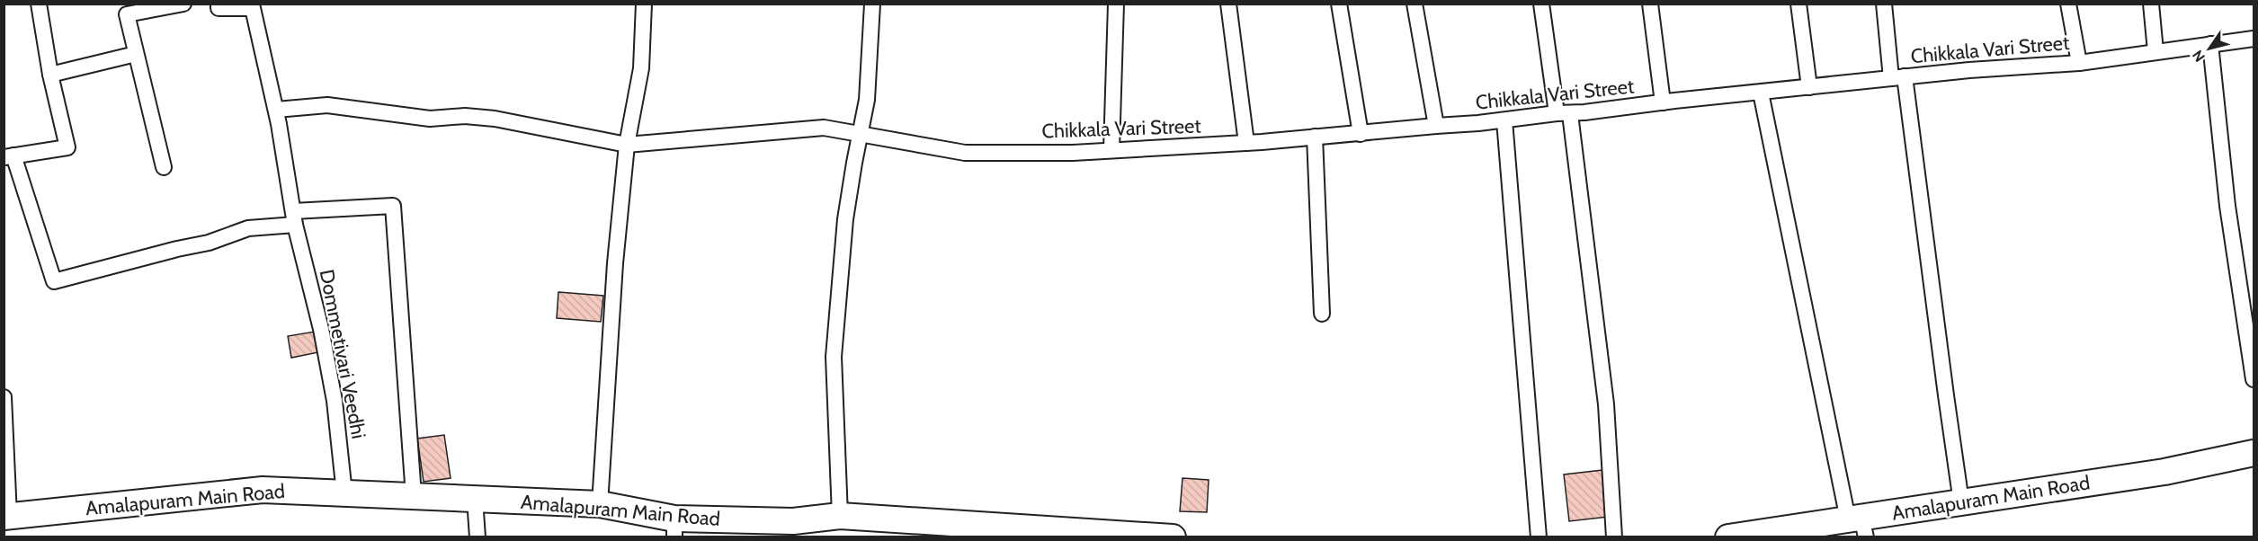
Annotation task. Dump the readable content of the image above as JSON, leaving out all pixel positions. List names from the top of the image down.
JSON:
{
  "streets": {
    "highway": ["Amalapuram Main Road"],
    "street": ["Chikkala Vari Street", "Dommetivari Veedhi"]
  },
  "crossings": [
    ["Chikkala Vari Street", "Dommetivari Veedhi"],
    ["Dommetivari Veedhi", "Amalapuram Main Road"]
  ],
  "north": "bottom left"
}
